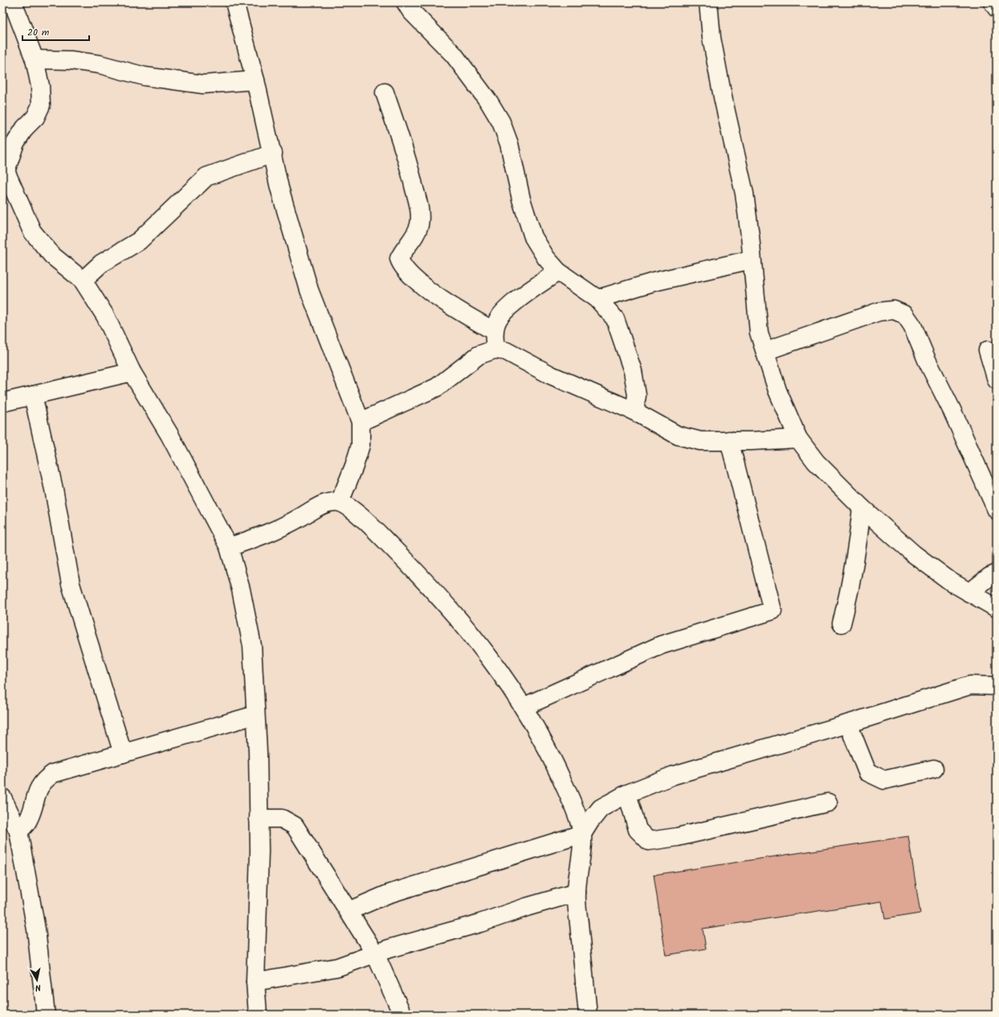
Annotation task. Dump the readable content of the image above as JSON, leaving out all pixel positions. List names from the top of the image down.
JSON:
{
  "scale_bar": "20 m",
  "north": "bottom"
}
